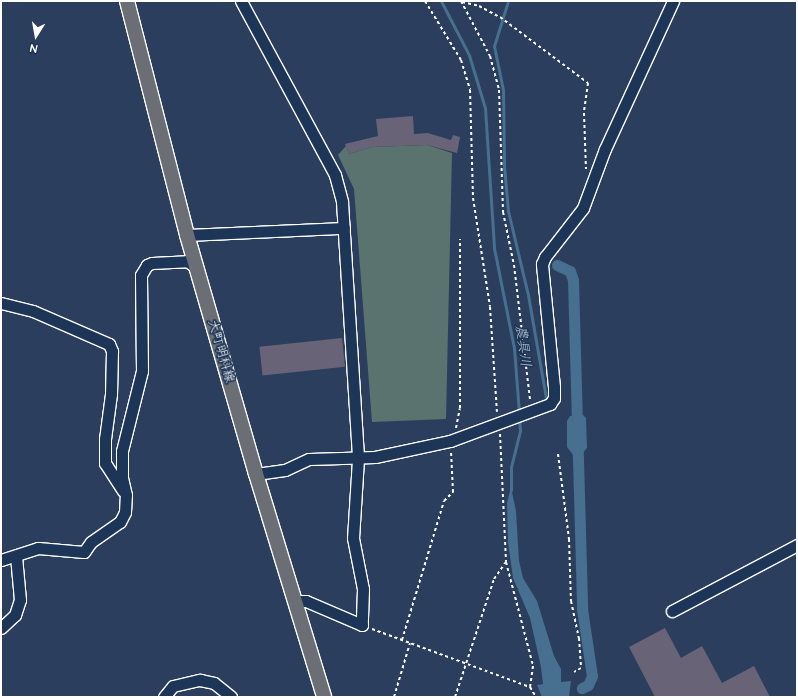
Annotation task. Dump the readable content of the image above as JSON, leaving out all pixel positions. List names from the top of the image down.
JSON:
{
  "streets": {
    "main road": ["大町明科線"]
  },
  "water": ["農具川"],
  "north": "bottom"
}
